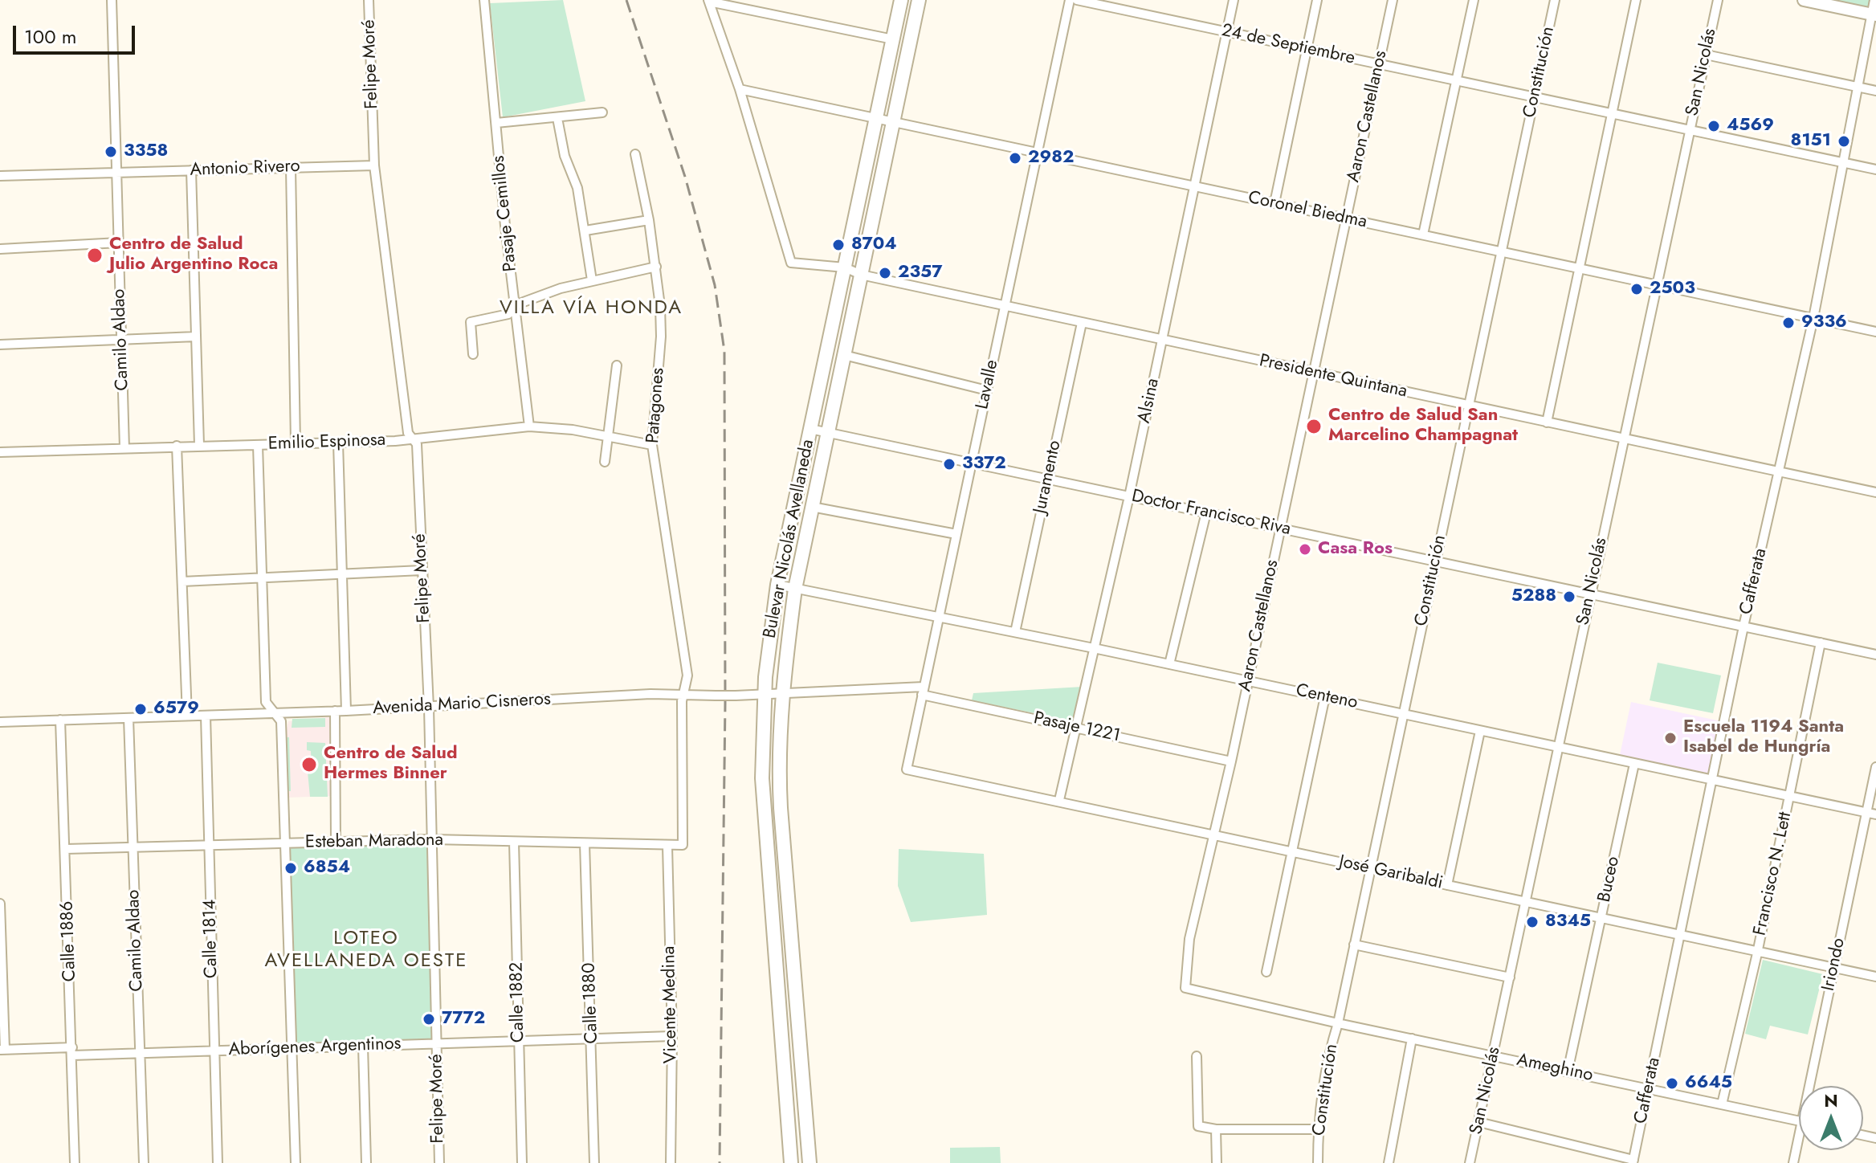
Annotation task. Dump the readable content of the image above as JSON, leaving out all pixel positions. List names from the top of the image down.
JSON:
{
  "streets": {
    "main road": ["Bulevar Nicolás Avellaneda"],
    "street": [
      "24 de Septiembre",
      "Felipe Moré",
      "Constitución",
      "San Nicolás",
      "Aaron Castellanos",
      "Antonio Rivero",
      "Coronel Biedma",
      "Pasaje Cemillos",
      "Camilo Aldao",
      "Presidente Quintana",
      "Lavalle",
      "Alsina",
      "Patagones",
      "Emilio Espinosa",
      "Juramento",
      "Doctor Francisco Riva",
      "Cafferata",
      "Centeno",
      "Avenida Mario Cisneros",
      "Pasaje 1221",
      "Esteban Maradona",
      "José Garibaldi",
      "Francisco N. Lett",
      "Buceo",
      "Calle 1814",
      "Calle 1886",
      "Iriondo",
      "Calle 1882",
      "Calle 1880",
      "Vicente Medina",
      "Aborígenes Argentinos",
      "Ameghino"
    ]
  },
  "crossings": [
    ["24 de Septiembre", "Constitución"],
    ["24 de Septiembre", "San Nicolás"],
    ["24 de Septiembre", "Aaron Castellanos"],
    ["24 de Septiembre", "Alsina"],
    ["24 de Septiembre", "Cafferata"],
    ["Felipe Moré", "Antonio Rivero"],
    ["Felipe Moré", "Emilio Espinosa"],
    ["Felipe Moré", "Avenida Mario Cisneros"],
    ["Felipe Moré", "Esteban Maradona"],
    ["Felipe Moré", "Aborígenes Argentinos"],
    ["Constitución", "Coronel Biedma"],
    ["Constitución", "Presidente Quintana"],
    ["Constitución", "Doctor Francisco Riva"],
    ["Constitución", "Centeno"],
    ["Constitución", "José Garibaldi"],
    ["Constitución", "Ameghino"],
    ["San Nicolás", "Coronel Biedma"],
    ["San Nicolás", "Presidente Quintana"],
    ["San Nicolás", "Doctor Francisco Riva"],
    ["San Nicolás", "Centeno"],
    ["San Nicolás", "José Garibaldi"],
    ["San Nicolás", "Ameghino"],
    ["Aaron Castellanos", "Coronel Biedma"],
    ["Aaron Castellanos", "Presidente Quintana"],
    ["Aaron Castellanos", "Doctor Francisco Riva"],
    ["Aaron Castellanos", "Centeno"],
    ["Aaron Castellanos", "Pasaje 1221"],
    ["Aaron Castellanos", "José Garibaldi"],
    ["Aaron Castellanos", "Ameghino"],
    ["Antonio Rivero", "Camilo Aldao"],
    ["Coronel Biedma", "Presidente Quintana"],
    ["Coronel Biedma", "Lavalle"],
    ["Coronel Biedma", "Alsina"],
    ["Coronel Biedma", "Bulevar Nicolás Avellaneda"],
    ["Coronel Biedma", "Cafferata"],
    ["Pasaje Cemillos", "Emilio Espinosa"],
    ["Camilo Aldao", "Emilio Espinosa"],
    ["Camilo Aldao", "Avenida Mario Cisneros"],
    ["Camilo Aldao", "Esteban Maradona"],
    ["Camilo Aldao", "Aborígenes Argentinos"],
    ["Presidente Quintana", "Lavalle"],
    ["Presidente Quintana", "Alsina"],
    ["Presidente Quintana", "Juramento"],
    ["Presidente Quintana", "Bulevar Nicolás Avellaneda"],
    ["Presidente Quintana", "Cafferata"],
    ["Lavalle", "Doctor Francisco Riva"],
    ["Lavalle", "Centeno"],
    ["Lavalle", "Avenida Mario Cisneros"],
    ["Lavalle", "Pasaje 1221"],
    ["Lavalle", "José Garibaldi"],
    ["Alsina", "Doctor Francisco Riva"],
    ["Alsina", "Centeno"],
    ["Alsina", "Pasaje 1221"],
    ["Alsina", "José Garibaldi"],
    ["Patagones", "Emilio Espinosa"],
    ["Patagones", "Avenida Mario Cisneros"],
    ["Patagones", "Esteban Maradona"],
    ["Juramento", "Doctor Francisco Riva"],
    ["Juramento", "Centeno"],
    ["Doctor Francisco Riva", "Bulevar Nicolás Avellaneda"],
    ["Doctor Francisco Riva", "Cafferata"],
    ["Doctor Francisco Riva", "Francisco N. Lett"],
    ["Bulevar Nicolás Avellaneda", "Centeno"],
    ["Bulevar Nicolás Avellaneda", "Avenida Mario Cisneros"],
    ["Cafferata", "Centeno"],
    ["Cafferata", "José Garibaldi"],
    ["Cafferata", "Ameghino"],
    ["Centeno", "Francisco N. Lett"],
    ["Centeno", "Buceo"],
    ["Centeno", "Iriondo"],
    ["Avenida Mario Cisneros", "Pasaje 1221"],
    ["Avenida Mario Cisneros", "Esteban Maradona"],
    ["Avenida Mario Cisneros", "Calle 1814"],
    ["Avenida Mario Cisneros", "Calle 1886"],
    ["Esteban Maradona", "Calle 1814"],
    ["Esteban Maradona", "Calle 1886"],
    ["Esteban Maradona", "Calle 1882"],
    ["Esteban Maradona", "Calle 1880"],
    ["Esteban Maradona", "Vicente Medina"],
    ["José Garibaldi", "Francisco N. Lett"],
    ["José Garibaldi", "Buceo"],
    ["José Garibaldi", "Iriondo"],
    ["Francisco N. Lett", "Ameghino"],
    ["Buceo", "Ameghino"],
    ["Calle 1814", "Aborígenes Argentinos"],
    ["Calle 1886", "Aborígenes Argentinos"],
    ["Calle 1882", "Aborígenes Argentinos"],
    ["Calle 1880", "Aborígenes Argentinos"],
    ["Vicente Medina", "Aborígenes Argentinos"]
  ],
  "districts": ["VILLA VÍA HONDA", "LOTEO AVELLANEDA OESTE"],
  "places": [
    "4569",
    "8151",
    "3358",
    "2982",
    "8704",
    "Centro de Salud Julio Argentino Roca",
    "2357",
    "2503",
    "9336",
    "Centro de Salud San Marcelino Champagnat",
    "3372",
    "Casa Ros",
    "5288",
    "6579",
    "Escuela 1194 Santa Isabel de Hungría",
    "Centro de Salud Hermes Binner",
    "6854",
    "8345",
    "7772",
    "6645"
  ],
  "scale_bar": "100 m",
  "north": "top"
}
